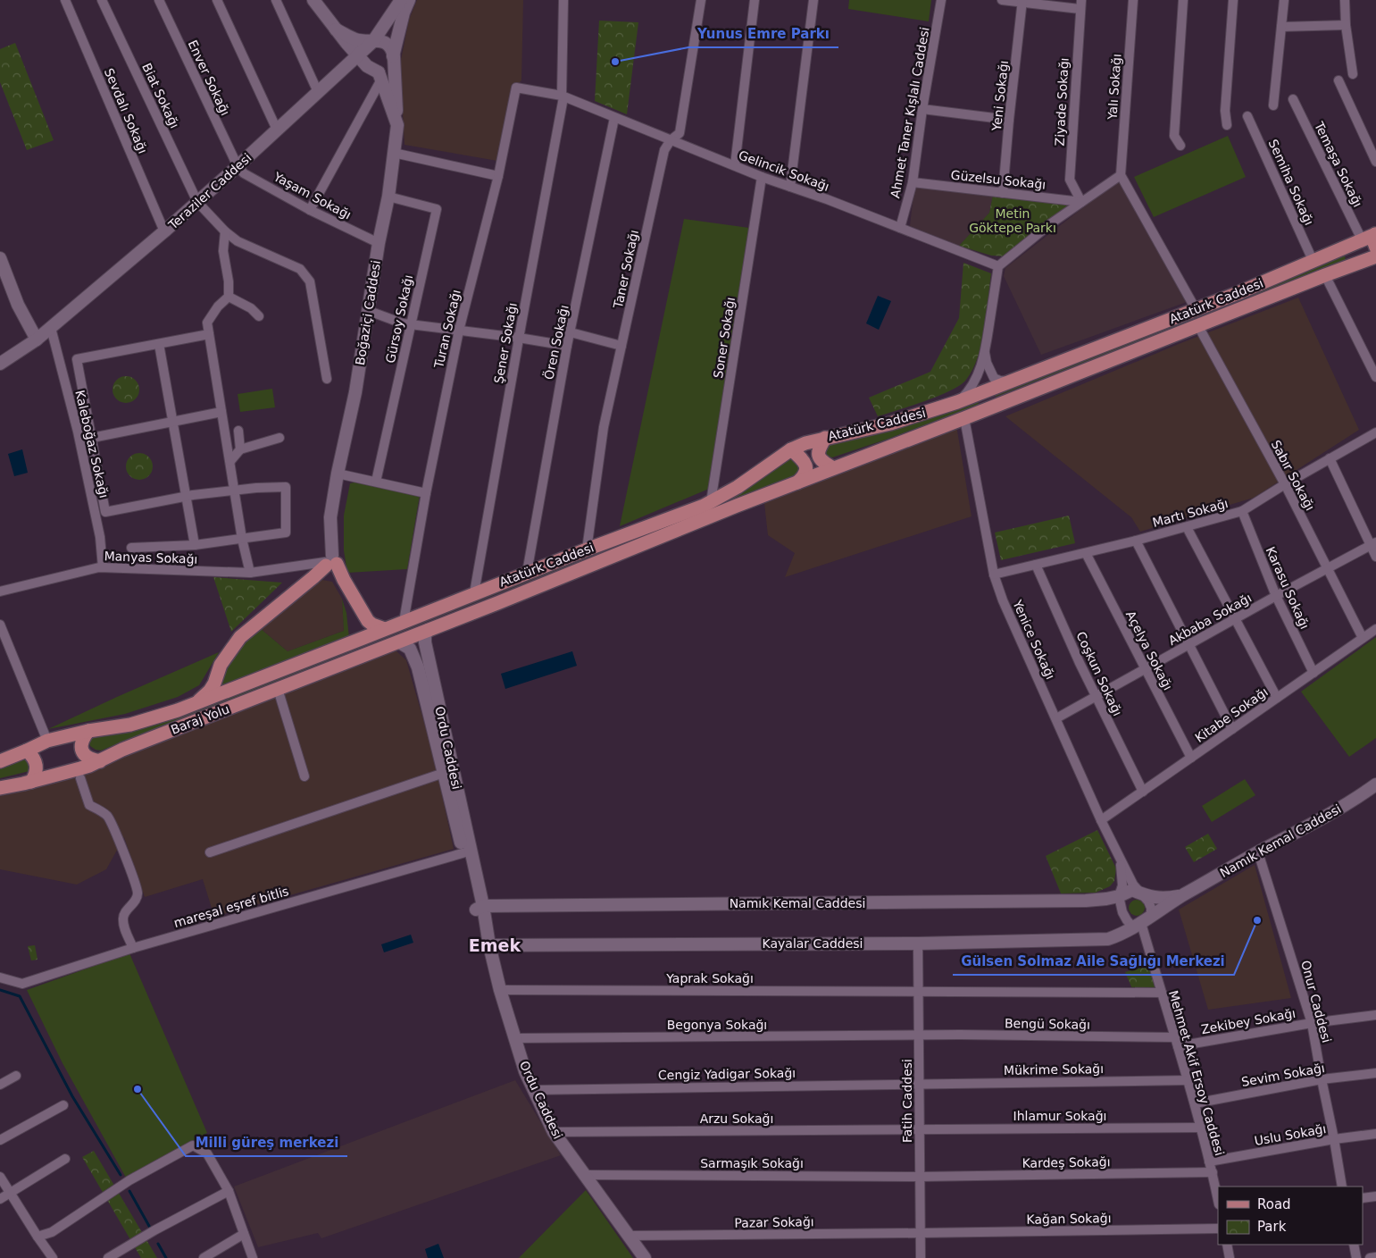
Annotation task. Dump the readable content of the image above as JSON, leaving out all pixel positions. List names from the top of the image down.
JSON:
{
  "streets": {
    "main road": [
      "Teraziler Caddesi",
      "Atatürk Caddesi",
      "Boğaziçi Caddesi",
      "Baraj Yolu",
      "Ordu Caddesi",
      "Namık Kemal Caddesi",
      "Kayalar Caddesi"
    ],
    "street": [
      "Enver Sokağı",
      "Yalı Sokağı",
      "Biat Sokağı",
      "Yeni Sokağı",
      "Ziyade Sokağı",
      "Sevdalı Sokağı",
      "Ahmet Taner Kışlalı Caddesi",
      "Temaşa Sokağı",
      "Gelincik Sokağı",
      "Güzelsu Sokağı",
      "Semiha Sokağı",
      "Yaşam Sokağı",
      "Taner Sokağı",
      "Gürsoy Sokağı",
      "Turan Sokağı",
      "Soner Sokağı",
      "Ören Sokağı",
      "Şener Sokağı",
      "Kaleboğaz Sokağı",
      "Sabır Sokağı",
      "Martı Sokağı",
      "Manyas Sokağı",
      "Karasu Sokağı",
      "Akbaba Sokağı",
      "Yenice Sokağı",
      "Açelya Sokağı",
      "Coşkun Sokağı",
      "Kitabe Sokağı",
      "mareşal eşref bitlis",
      "Yaprak Sokağı",
      "Onur Caddesi",
      "Zekibey Sokağı",
      "Bengü Sokağı",
      "Begonya Sokağı",
      "Mükrime Sokağı",
      "Mehmet Akif Ersoy Caddesi",
      "Cengiz Yadigar Sokağı",
      "Sevim Sokağı",
      "Fatih Caddesi",
      "Ihlamur Sokağı",
      "Arzu Sokağı",
      "Uslu Sokağı",
      "Kardeş Sokağı",
      "Sarmaşık Sokağı",
      "Kağan Sokağı",
      "Pazar Sokağı"
    ]
  },
  "crossings": [
    ["Enver Sokağı", "Teraziler Caddesi"],
    ["Enver Sokağı", "Yaşam Sokağı"],
    ["Biat Sokağı", "Teraziler Caddesi"],
    ["Yeni Sokağı", "Güzelsu Sokağı"],
    ["Ziyade Sokağı", "Güzelsu Sokağı"],
    ["Sevdalı Sokağı", "Teraziler Caddesi"],
    ["Ahmet Taner Kışlalı Caddesi", "Gelincik Sokağı"],
    ["Ahmet Taner Kışlalı Caddesi", "Güzelsu Sokağı"],
    ["Temaşa Sokağı", "Atatürk Caddesi"],
    ["Gelincik Sokağı", "Taner Sokağı"],
    ["Gelincik Sokağı", "Turan Sokağı"],
    ["Gelincik Sokağı", "Soner Sokağı"],
    ["Gelincik Sokağı", "Ören Sokağı"],
    ["Gelincik Sokağı", "Şener Sokağı"],
    ["Semiha Sokağı", "Atatürk Caddesi"],
    ["Teraziler Caddesi", "Yaşam Sokağı"],
    ["Teraziler Caddesi", "Boğaziçi Caddesi"],
    ["Teraziler Caddesi", "Kaleboğaz Sokağı"],
    ["Yaşam Sokağı", "Boğaziçi Caddesi"],
    ["Taner Sokağı", "Atatürk Caddesi"],
    ["Atatürk Caddesi", "Turan Sokağı"],
    ["Atatürk Caddesi", "Soner Sokağı"],
    ["Atatürk Caddesi", "Ören Sokağı"],
    ["Atatürk Caddesi", "Şener Sokağı"],
    ["Atatürk Caddesi", "Sabır Sokağı"],
    ["Atatürk Caddesi", "Yenice Sokağı"],
    ["Atatürk Caddesi", "Baraj Yolu"],
    ["Atatürk Caddesi", "Ordu Caddesi"],
    ["Boğaziçi Caddesi", "Gürsoy Sokağı"],
    ["Boğaziçi Caddesi", "Manyas Sokağı"],
    ["Turan Sokağı", "Şener Sokağı"],
    ["Kaleboğaz Sokağı", "Manyas Sokağı"],
    ["Sabır Sokağı", "Martı Sokağı"],
    ["Sabır Sokağı", "Akbaba Sokağı"],
    ["Sabır Sokağı", "Kitabe Sokağı"],
    ["Martı Sokağı", "Karasu Sokağı"],
    ["Martı Sokağı", "Yenice Sokağı"],
    ["Martı Sokağı", "Açelya Sokağı"],
    ["Martı Sokağı", "Coşkun Sokağı"],
    ["Karasu Sokağı", "Akbaba Sokağı"],
    ["Karasu Sokağı", "Kitabe Sokağı"],
    ["Akbaba Sokağı", "Yenice Sokağı"],
    ["Akbaba Sokağı", "Açelya Sokağı"],
    ["Akbaba Sokağı", "Coşkun Sokağı"],
    ["Yenice Sokağı", "Kitabe Sokağı"],
    ["Yenice Sokağı", "Namık Kemal Caddesi"],
    ["Yenice Sokağı", "Kayalar Caddesi"],
    ["Yenice Sokağı", "Mehmet Akif Ersoy Caddesi"],
    ["Açelya Sokağı", "Kitabe Sokağı"],
    ["Coşkun Sokağı", "Kitabe Sokağı"],
    ["Baraj Yolu", "Ordu Caddesi"],
    ["Ordu Caddesi", "Namık Kemal Caddesi"],
    ["Ordu Caddesi", "mareşal eşref bitlis"],
    ["Ordu Caddesi", "Kayalar Caddesi"],
    ["Ordu Caddesi", "Yaprak Sokağı"],
    ["Ordu Caddesi", "Begonya Sokağı"],
    ["Ordu Caddesi", "Cengiz Yadigar Sokağı"],
    ["Ordu Caddesi", "Arzu Sokağı"],
    ["Ordu Caddesi", "Sarmaşık Sokağı"],
    ["Ordu Caddesi", "Pazar Sokağı"],
    ["Namık Kemal Caddesi", "Kayalar Caddesi"],
    ["Namık Kemal Caddesi", "Onur Caddesi"],
    ["Namık Kemal Caddesi", "Mehmet Akif Ersoy Caddesi"],
    ["Kayalar Caddesi", "Mehmet Akif Ersoy Caddesi"],
    ["Kayalar Caddesi", "Fatih Caddesi"],
    ["Yaprak Sokağı", "Mehmet Akif Ersoy Caddesi"],
    ["Yaprak Sokağı", "Fatih Caddesi"],
    ["Onur Caddesi", "Zekibey Sokağı"],
    ["Onur Caddesi", "Sevim Sokağı"],
    ["Onur Caddesi", "Uslu Sokağı"],
    ["Zekibey Sokağı", "Bengü Sokağı"],
    ["Zekibey Sokağı", "Mehmet Akif Ersoy Caddesi"],
    ["Bengü Sokağı", "Begonya Sokağı"],
    ["Bengü Sokağı", "Mehmet Akif Ersoy Caddesi"],
    ["Bengü Sokağı", "Fatih Caddesi"],
    ["Begonya Sokağı", "Fatih Caddesi"],
    ["Mükrime Sokağı", "Mehmet Akif Ersoy Caddesi"],
    ["Mükrime Sokağı", "Cengiz Yadigar Sokağı"],
    ["Mükrime Sokağı", "Fatih Caddesi"],
    ["Mehmet Akif Ersoy Caddesi", "Sevim Sokağı"],
    ["Mehmet Akif Ersoy Caddesi", "Ihlamur Sokağı"],
    ["Mehmet Akif Ersoy Caddesi", "Uslu Sokağı"],
    ["Mehmet Akif Ersoy Caddesi", "Kardeş Sokağı"],
    ["Cengiz Yadigar Sokağı", "Fatih Caddesi"],
    ["Fatih Caddesi", "Ihlamur Sokağı"],
    ["Fatih Caddesi", "Arzu Sokağı"],
    ["Fatih Caddesi", "Kardeş Sokağı"],
    ["Fatih Caddesi", "Sarmaşık Sokağı"],
    ["Fatih Caddesi", "Kağan Sokağı"],
    ["Fatih Caddesi", "Pazar Sokağı"],
    ["Ihlamur Sokağı", "Arzu Sokağı"],
    ["Kardeş Sokağı", "Sarmaşık Sokağı"],
    ["Kağan Sokağı", "Pazar Sokağı"]
  ],
  "districts": ["Emek"],
  "parks": ["Metin Göktepe Parkı"],
  "places": ["Yunus Emre Parkı", "Gülsen Solmaz Aile Sağlığı Merkezi", "Milli güreş merkezi"],
  "legend": ["Road", "Park"]
}
